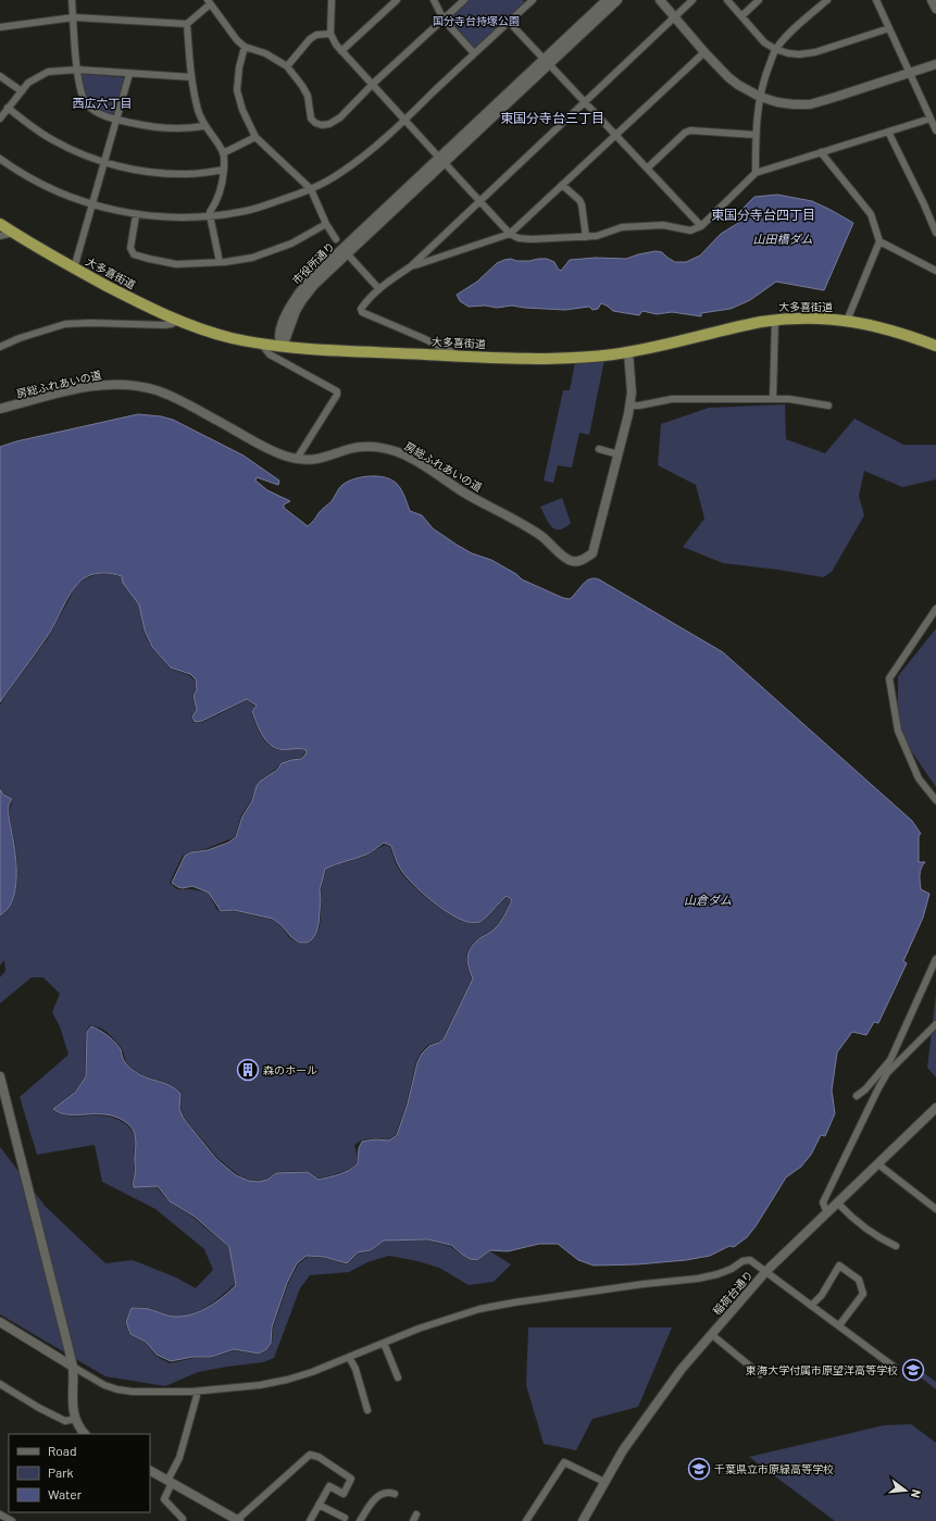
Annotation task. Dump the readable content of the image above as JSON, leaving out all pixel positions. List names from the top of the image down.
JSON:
{
  "streets": {
    "highway": ["大多喜街道"],
    "street": ["市役所通り", "房総ふれあいの道", "稲荷台通り"]
  },
  "crossings": [
    ["市役所通り", "大多喜街道"],
    ["大多喜街道", "房総ふれあいの道"]
  ],
  "districts": ["西広六丁目", "東国分寺台三丁目", "東国分寺台四丁目"],
  "water": ["山田橋ダム", "山倉ダム"],
  "parks": ["国分寺台持塚公園"],
  "places": {
    "building": ["森のホール"],
    "school or university": ["東海大学付属市原望洋高等学校", "千葉県立市原緑高等学校"]
  },
  "legend": ["Road", "Park", "Water"],
  "north": "right"
}
